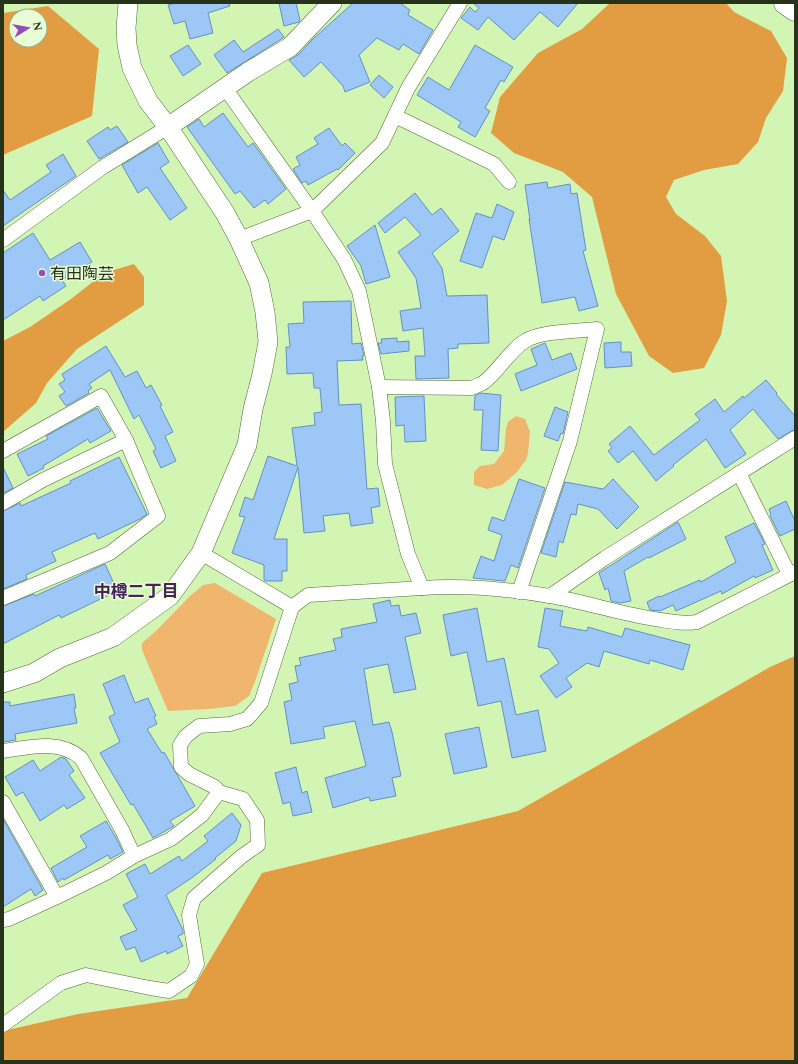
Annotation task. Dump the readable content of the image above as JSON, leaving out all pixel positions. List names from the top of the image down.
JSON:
{
  "districts": ["中樽二丁目"],
  "places": ["有田陶芸"],
  "north": "right"
}
